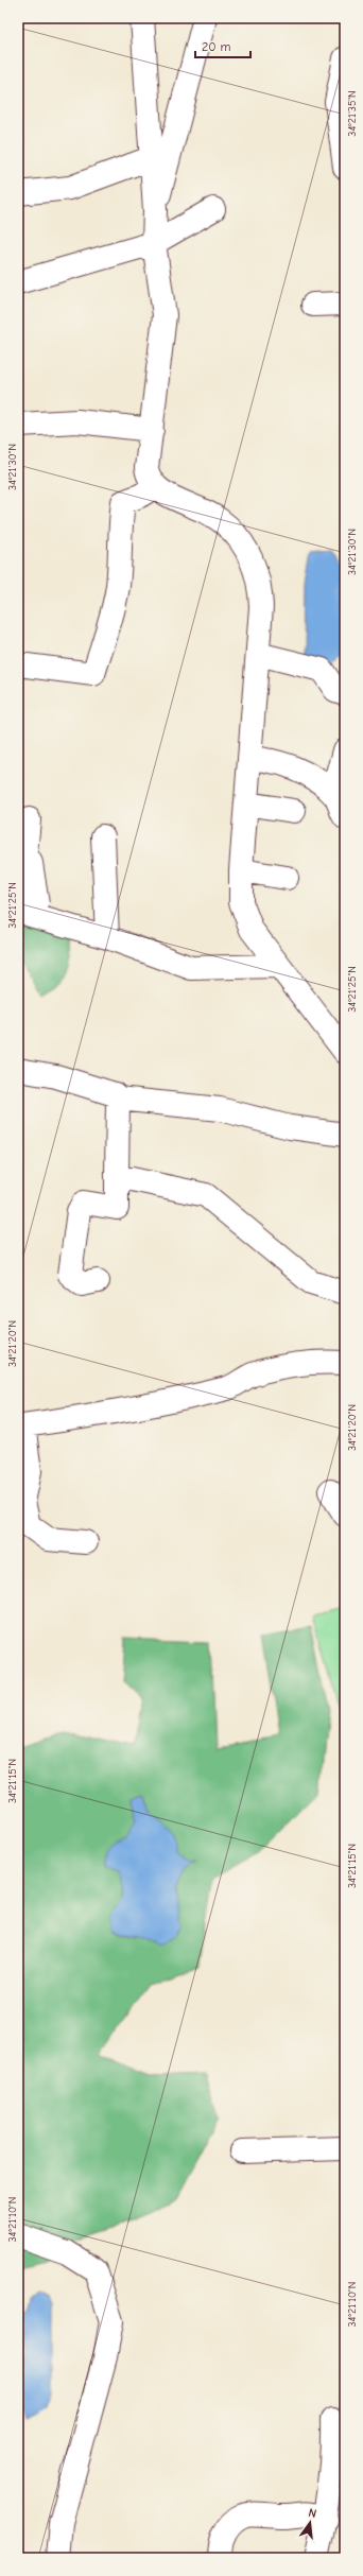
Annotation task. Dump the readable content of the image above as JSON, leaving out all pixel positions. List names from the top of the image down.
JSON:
{
  "scale_bar": "20 m",
  "north": "top",
  "coordinates": [
    "34°21'35\"N",
    "34°21'30\"N",
    "34°21'25\"N",
    "34°21'20\"N",
    "34°21'15\"N",
    "34°21'10\"N"
  ]
}
